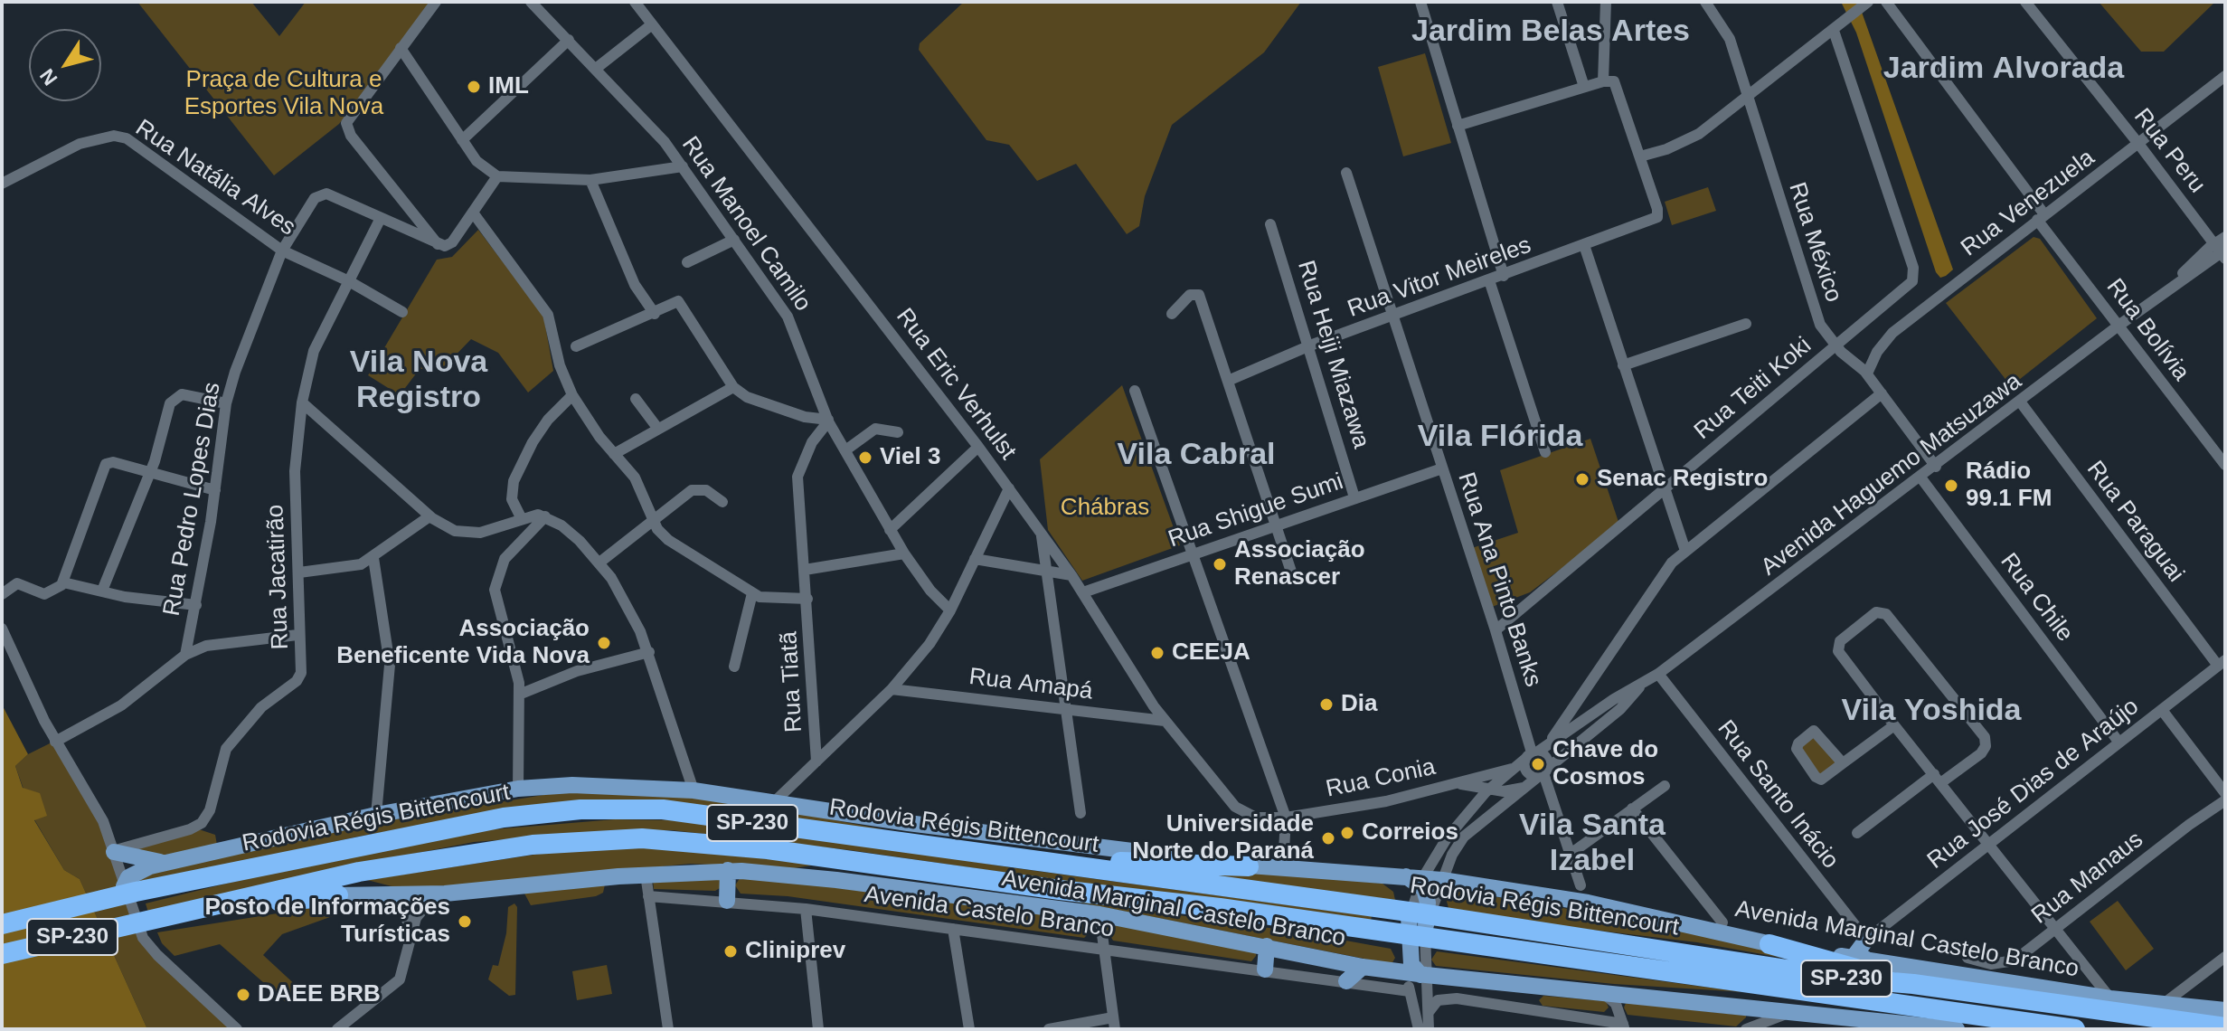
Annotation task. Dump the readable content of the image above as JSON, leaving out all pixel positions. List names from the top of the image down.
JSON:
{
  "streets": {
    "highway": ["Rodovia Régis Bittencourt", "SP-230"],
    "main road": ["Avenida Marginal Castelo Branco"],
    "street": [
      "Rua Peru",
      "Rua Natália Alves",
      "Rua Venezuela",
      "Rua Manoel Camilo",
      "Rua México",
      "Rua Vitor Meireles",
      "Rua Bolívia",
      "Rua Heiji Miazawa",
      "Rua Eric Verhulst",
      "Rua Teiti Koki",
      "Avenida Haguemo Matsuzawa",
      "Rua Pedro Lopes Dias",
      "Rua Shigue Sumi",
      "Rua Paraguai",
      "Rua Jacatirão",
      "Rua Ana Pinto Banks",
      "Rua Chile",
      "Rua Tiatã",
      "Rua Amapá",
      "Rua Conia",
      "Rua José Dias de Araújo",
      "Rua Santo Inácio",
      "Rua Manaus",
      "Avenida Castelo Branco"
    ]
  },
  "crossings": [
    ["Rua Peru", "Rua Venezuela"],
    ["Rua Peru", "Avenida Haguemo Matsuzawa"],
    ["Rua Natália Alves", "Rua Pedro Lopes Dias"],
    ["Rua Natália Alves", "Rua Jacatirão"],
    ["Rua Venezuela", "Rua México"],
    ["Rua Venezuela", "Rua Bolívia"],
    ["Rua México", "Rua Teiti Koki"],
    ["Rua México", "Avenida Haguemo Matsuzawa"],
    ["Rua Vitor Meireles", "Rua Heiji Miazawa"],
    ["Rua Vitor Meireles", "Rua Ana Pinto Banks"],
    ["Rua Bolívia", "Avenida Haguemo Matsuzawa"],
    ["Rua Heiji Miazawa", "Rua Shigue Sumi"],
    ["Rua Eric Verhulst", "Rua Shigue Sumi"],
    ["Rua Eric Verhulst", "Rua Amapá"],
    ["Rua Eric Verhulst", "Rua Conia"],
    ["Rua Teiti Koki", "Rua Ana Pinto Banks"],
    ["Avenida Haguemo Matsuzawa", "Rua Paraguai"],
    ["Avenida Haguemo Matsuzawa", "Rua Ana Pinto Banks"],
    ["Avenida Haguemo Matsuzawa", "Rua Chile"],
    ["Avenida Haguemo Matsuzawa", "Rua Conia"],
    ["Avenida Haguemo Matsuzawa", "Rua Santo Inácio"],
    ["Avenida Haguemo Matsuzawa", "Avenida Marginal Castelo Branco"],
    ["Avenida Haguemo Matsuzawa", "Avenida Castelo Branco"],
    ["Rua Pedro Lopes Dias", "Rua Jacatirão"],
    ["Rua Shigue Sumi", "Rua Ana Pinto Banks"],
    ["Rua Paraguai", "Rua José Dias de Araújo"],
    ["Rua Jacatirão", "Avenida Marginal Castelo Branco"],
    ["Rua Chile", "Rua José Dias de Araújo"],
    ["Rua José Dias de Araújo", "Rua Santo Inácio"],
    ["Rodovia Régis Bittencourt", "Avenida Marginal Castelo Branco"],
    ["Avenida Marginal Castelo Branco", "Avenida Castelo Branco"]
  ],
  "districts": [
    "Jardim Belas Artes",
    "Jardim Alvorada",
    "Vila Nova Registro",
    "Vila Flórida",
    "Vila Cabral",
    "Vila Yoshida",
    "Vila Santa Izabel"
  ],
  "parks": ["Praça de Cultura e Esportes Vila Nova", "Chábras"],
  "places": [
    "IML",
    "Viel 3",
    "Senac Registro",
    "Rádio 99.1 FM",
    "Associação Renascer",
    "Associação Beneficente Vida Nova",
    "CEEJA",
    "Dia",
    "Chave do Cosmos",
    "Correios",
    "Universidade Norte do Paraná",
    "Posto de Informações Turísticas",
    "Cliniprev",
    "DAEE BRB"
  ],
  "north": "bottom left"
}
